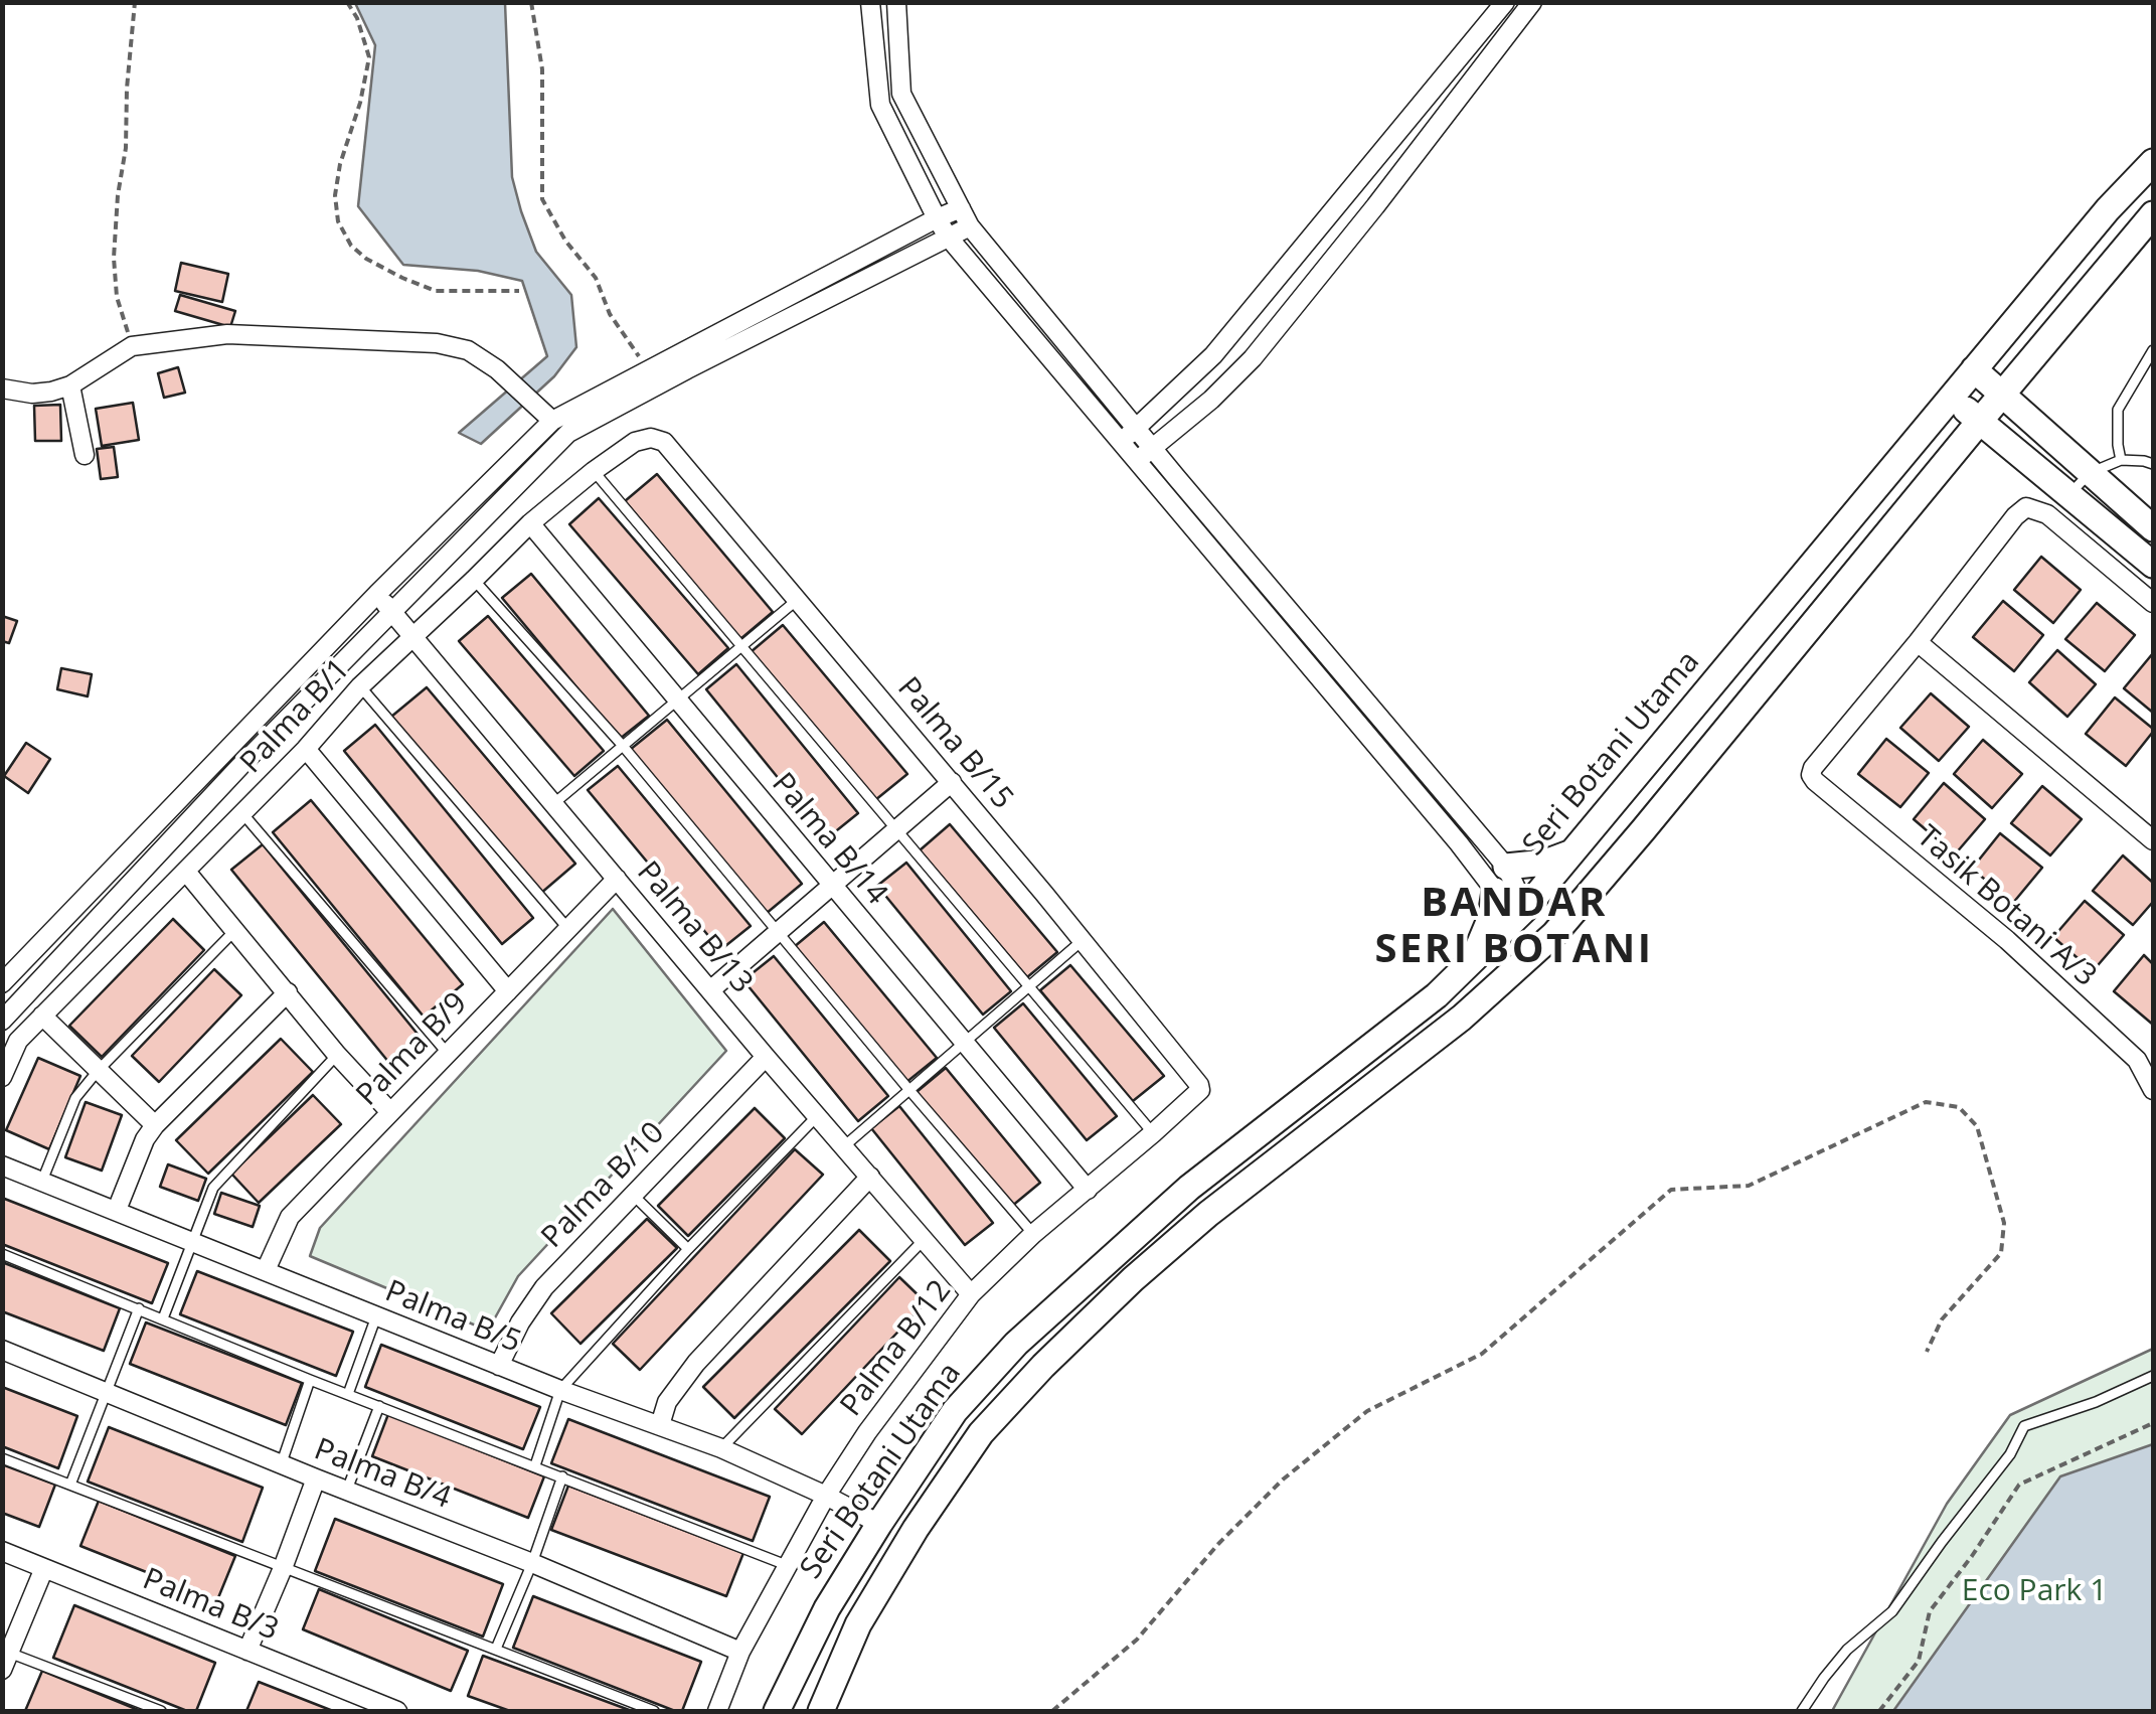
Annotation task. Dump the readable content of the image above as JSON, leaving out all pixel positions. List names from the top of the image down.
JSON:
{
  "streets": {
    "main road": ["Seri Botani Utama"],
    "street": [
      "Palma B/1",
      "Palma B/15",
      "Palma B/14",
      "Tasik Botani A/3",
      "Palma B/13",
      "Palma B/9",
      "Palma B/10",
      "Palma B/5",
      "Palma B/12",
      "Palma B/4",
      "Palma B/3"
    ]
  },
  "crossings": [
    ["Palma B/1", "Palma B/15"],
    ["Palma B/1", "Palma B/14"],
    ["Palma B/1", "Palma B/13"],
    ["Palma B/15", "Palma B/12"],
    ["Seri Botani Utama", "Palma B/5"],
    ["Palma B/14", "Palma B/12"],
    ["Palma B/13", "Palma B/9"],
    ["Palma B/13", "Palma B/10"],
    ["Palma B/13", "Palma B/12"],
    ["Palma B/9", "Palma B/5"],
    ["Palma B/10", "Palma B/5"],
    ["Palma B/5", "Palma B/12"],
    ["Palma B/12", "Palma B/4"]
  ],
  "districts": ["BANDAR SERI BOTANI"],
  "parks": ["Eco Park 1"]
}
